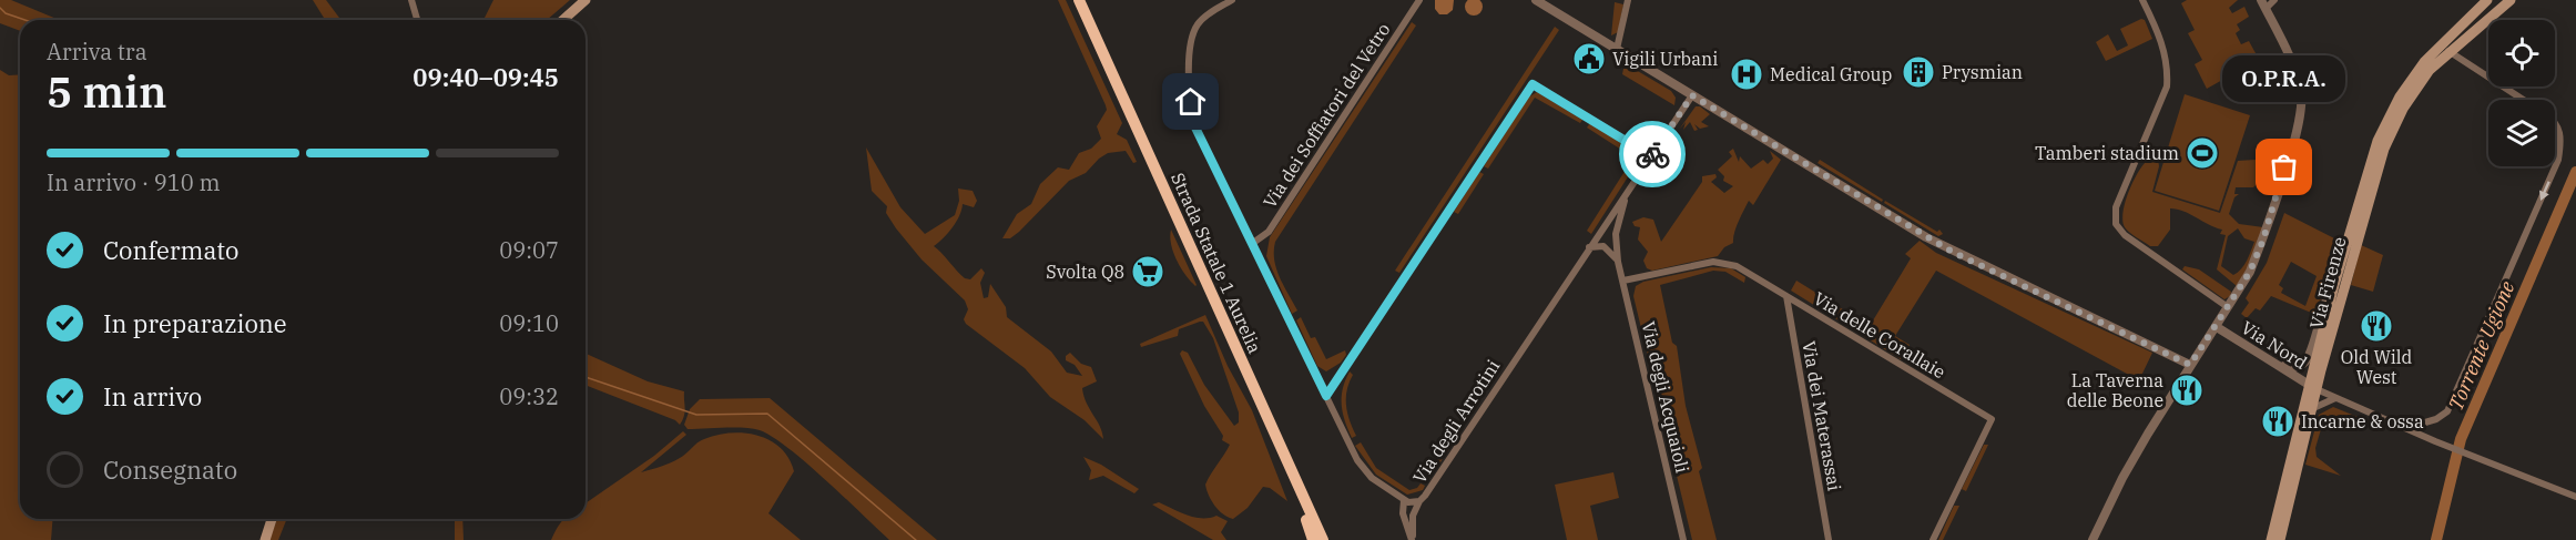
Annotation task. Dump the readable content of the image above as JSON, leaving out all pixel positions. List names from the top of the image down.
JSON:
{
  "streets": {
    "highway": ["Strada Statale 1 Aurelia"],
    "main road": ["Via Firenze"],
    "street": [
      "Via dei Soffiatori del Vetro",
      "Via delle Corallaie",
      "Via Nord",
      "Via degli Acquaioli",
      "Via dei Materassai",
      "Via degli Arrotini"
    ]
  },
  "crossings": [
    ["Via dei Soffiatori del Vetro", "Via degli Arrotini"],
    ["Via Firenze", "Via Nord"],
    ["Via delle Corallaie", "Via degli Acquaioli"],
    ["Via delle Corallaie", "Via dei Materassai"],
    ["Via degli Acquaioli", "Via degli Arrotini"]
  ],
  "water": ["Torrente Ugione"],
  "places": {
    "public building": ["Vigili Urbani"],
    "building": ["Prysmian"],
    "hospital": ["Medical Group"],
    "sports": ["Tamberi stadium"],
    "other": ["O.P.R.A."],
    "supermarket": ["Svolta Q8"],
    "restaurant": ["Old Wild West", "La Taverna delle Beone", "Incarne & ossa"]
  },
  "page": {
    "heading": ["5 min", "Arriva tra", "09:40–09:45"],
    "bubble": "O.P.R.A.",
    "bar": "In arrivo · 910 m",
    "list": [
      ["Confermato", "09:07"],
      ["In preparazione", "09:10"],
      ["In arrivo", "09:32"],
      "Consegnato"
    ]
  }
}
